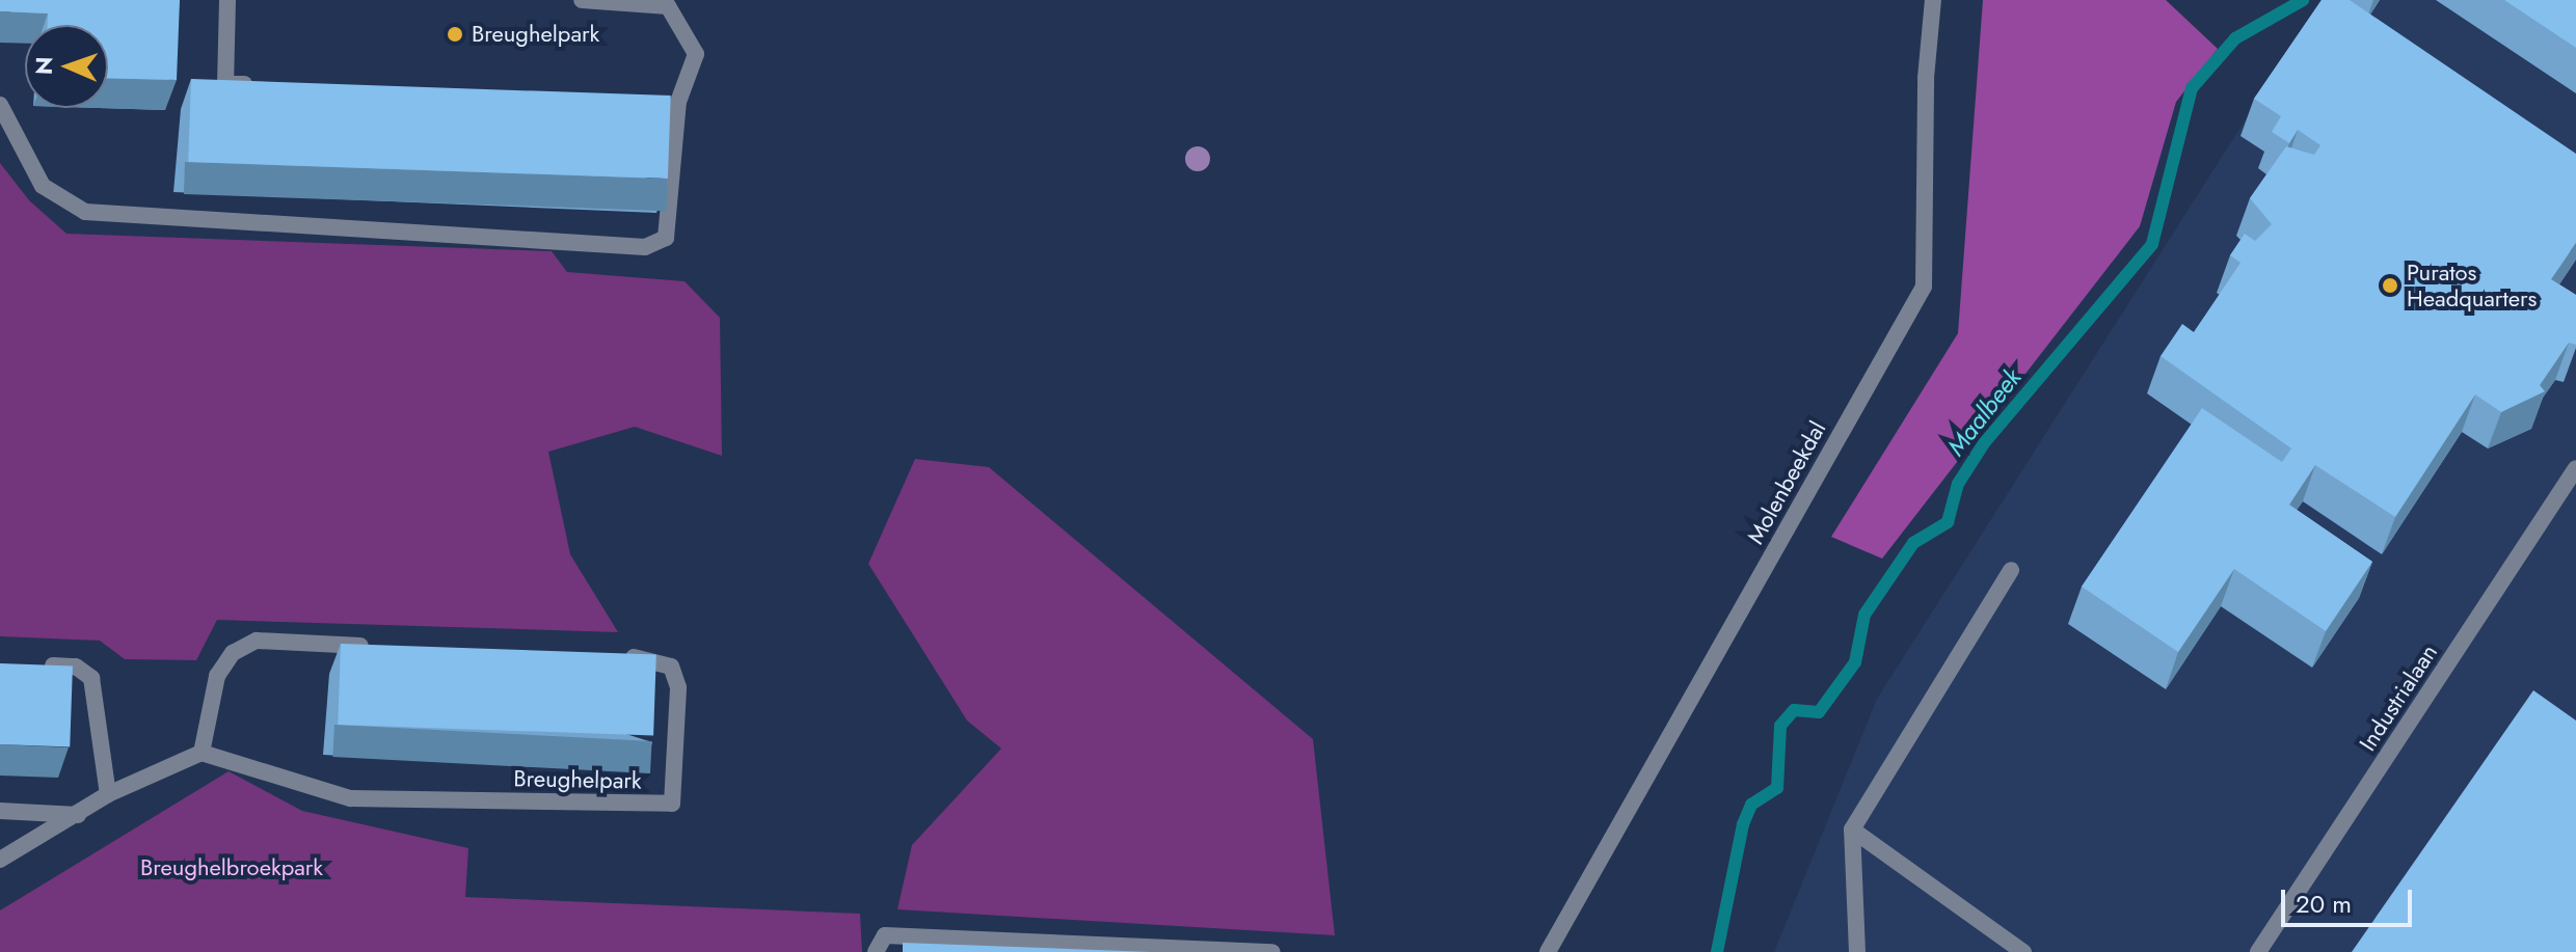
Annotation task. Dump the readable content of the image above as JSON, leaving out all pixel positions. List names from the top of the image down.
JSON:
{
  "streets": {
    "street": ["Molenbeekdal", "Industrialaan", "Breughelpark"]
  },
  "water": ["Maalbeek"],
  "parks": ["Breughelbroekpark"],
  "places": ["Breughelpark", "Puratos Headquarters"],
  "scale_bar": "20 m",
  "north": "left"
}
